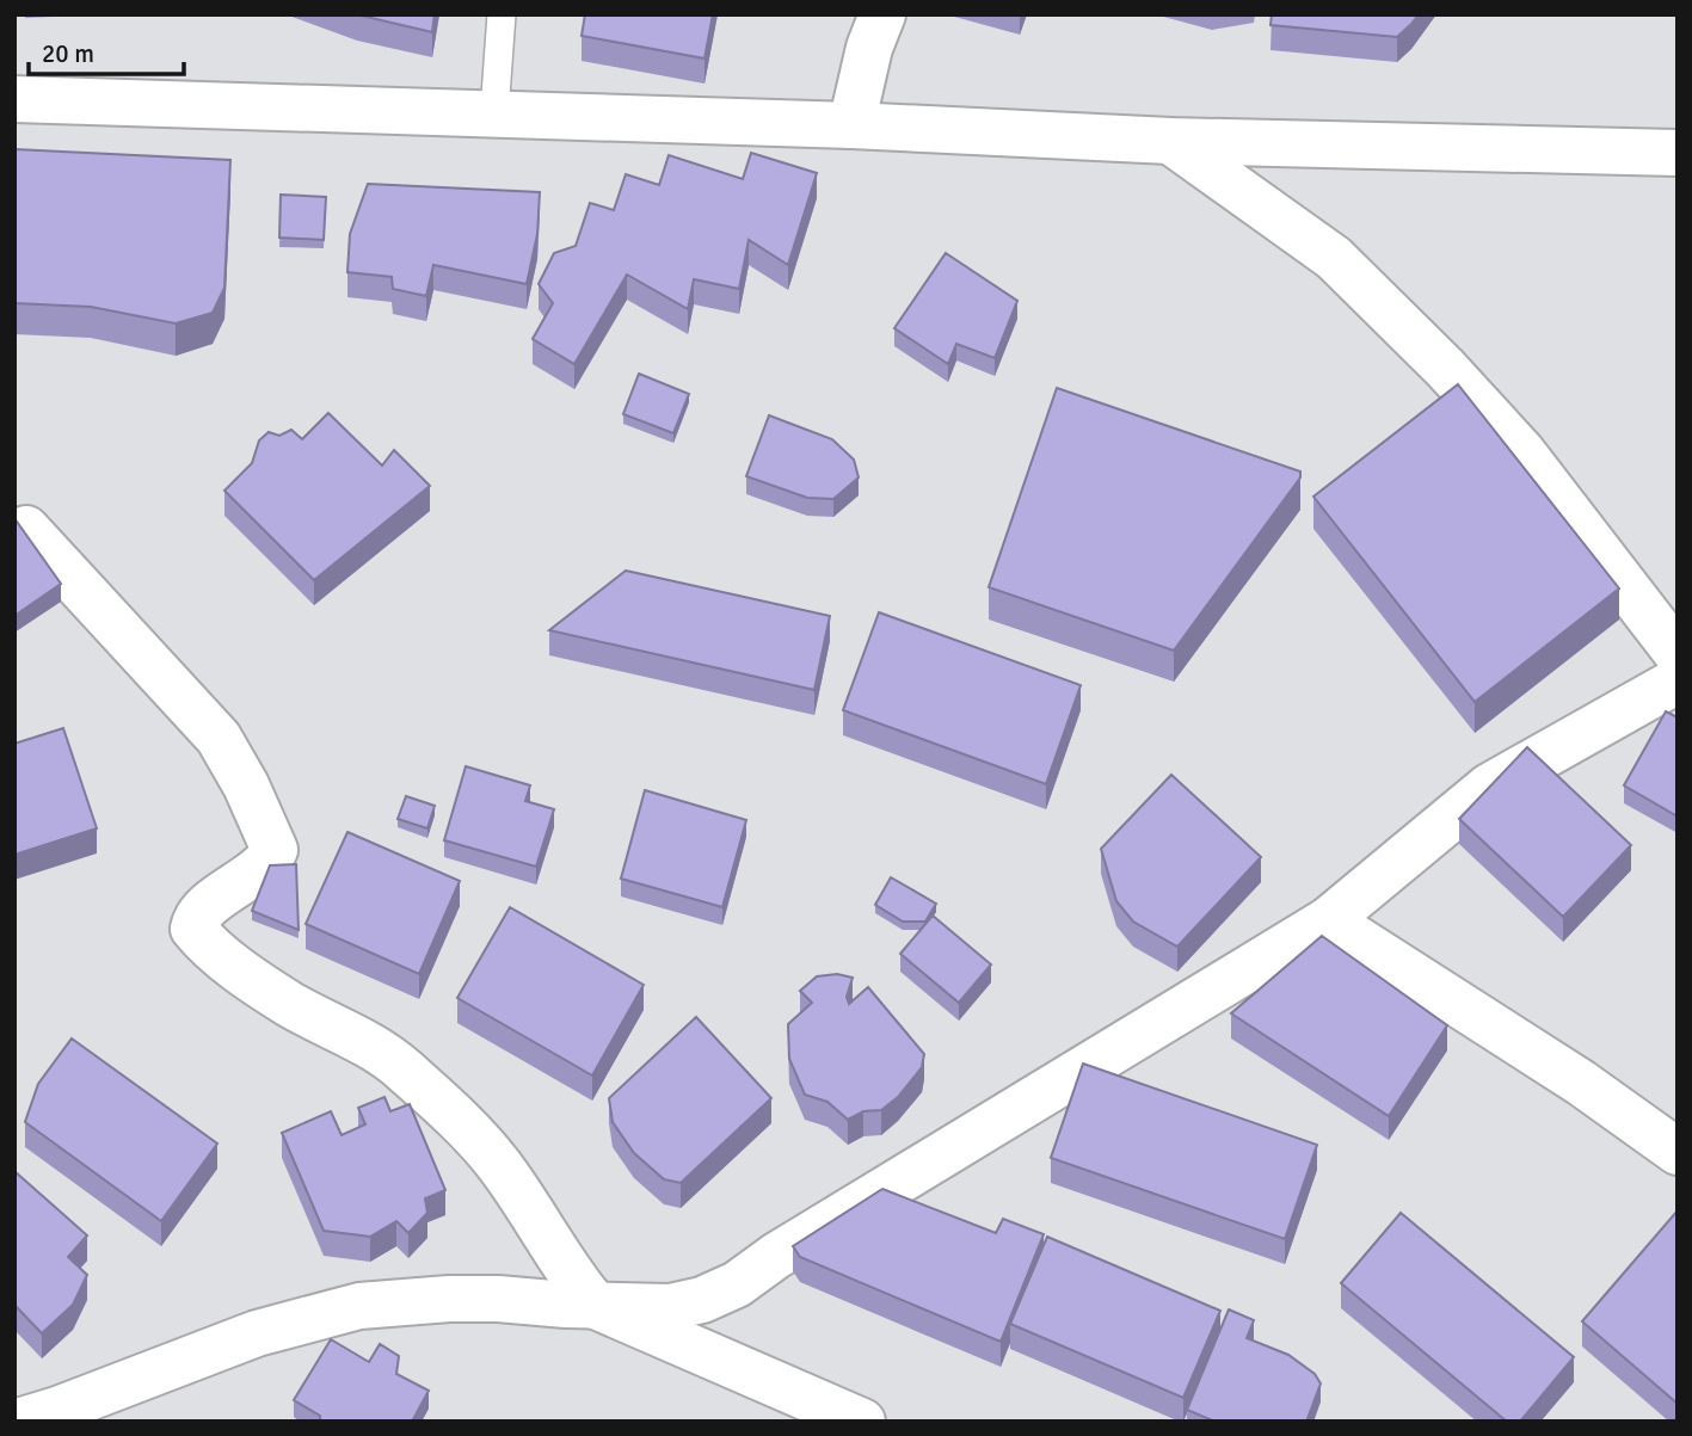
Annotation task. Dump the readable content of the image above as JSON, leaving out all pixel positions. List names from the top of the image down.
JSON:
{
  "scale_bar": "20 m"
}
